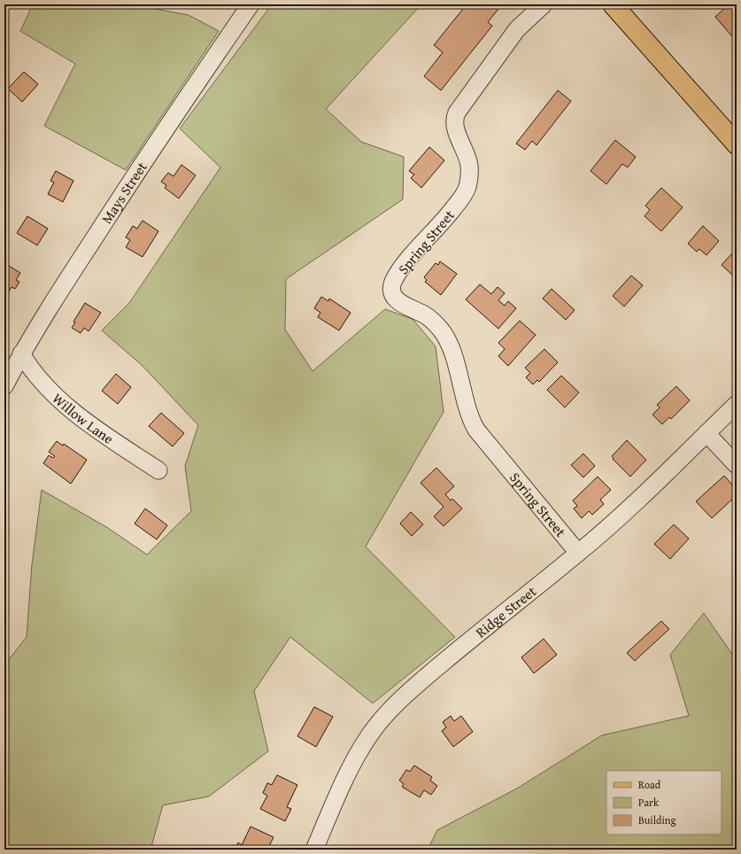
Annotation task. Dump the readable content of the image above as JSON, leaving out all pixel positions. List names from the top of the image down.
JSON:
{
  "streets": {
    "street": [
      "Mays Street",
      "Spring Street",
      "Willow Lane",
      "Ridge Street"
    ]
  },
  "crossings": [
    ["Mays Street", "Willow Lane"],
    ["Spring Street", "Ridge Street"]
  ],
  "legend": ["Road", "Park", "Building"]
}
